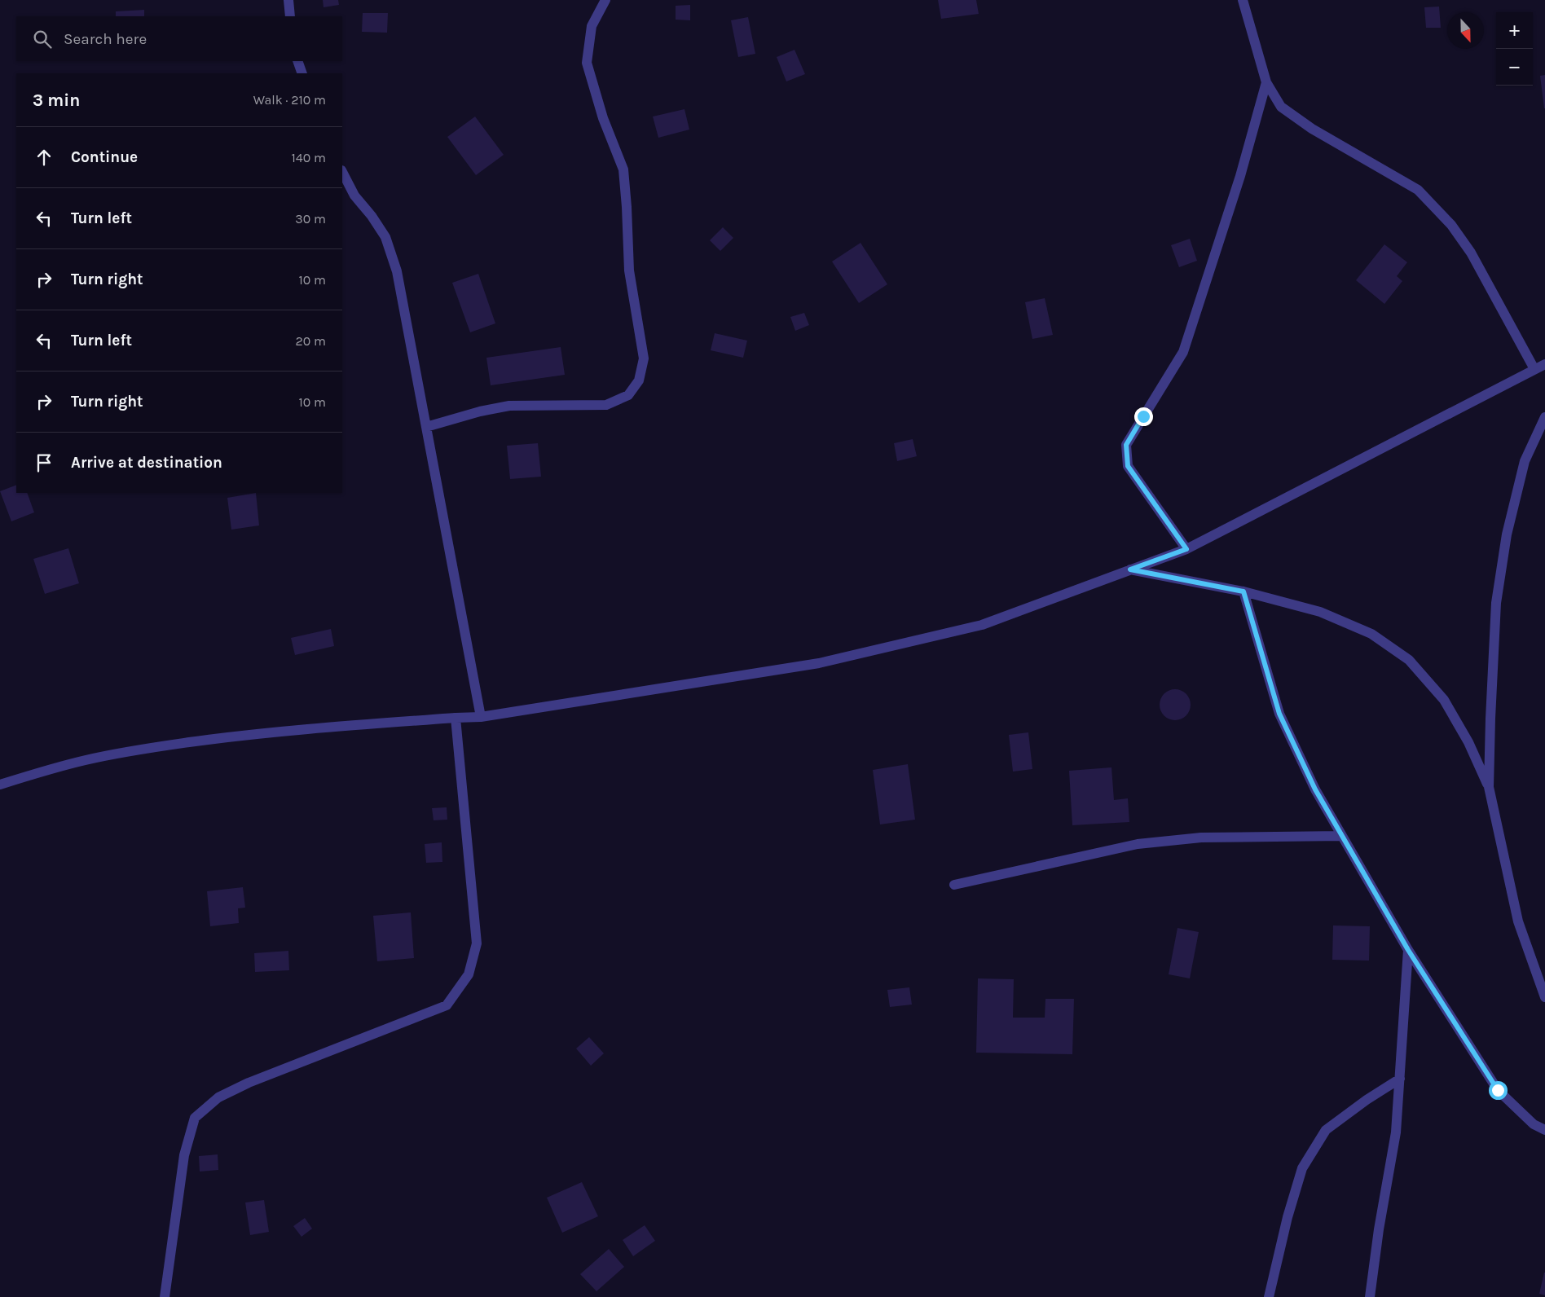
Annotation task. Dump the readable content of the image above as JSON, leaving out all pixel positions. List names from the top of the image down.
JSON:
{
  "north": "bottom",
  "page": {
    "map_buttons": ["+", "−"],
    "search": "Search here",
    "heading": ["3 min", "Walk · 210 m"],
    "list": [
      ["Continue", "140 m"],
      ["Turn left", "30 m"],
      ["Turn right", "10 m"],
      ["Turn left", "20 m"],
      ["Turn right", "10 m"],
      "Arrive at destination"
    ]
  }
}
